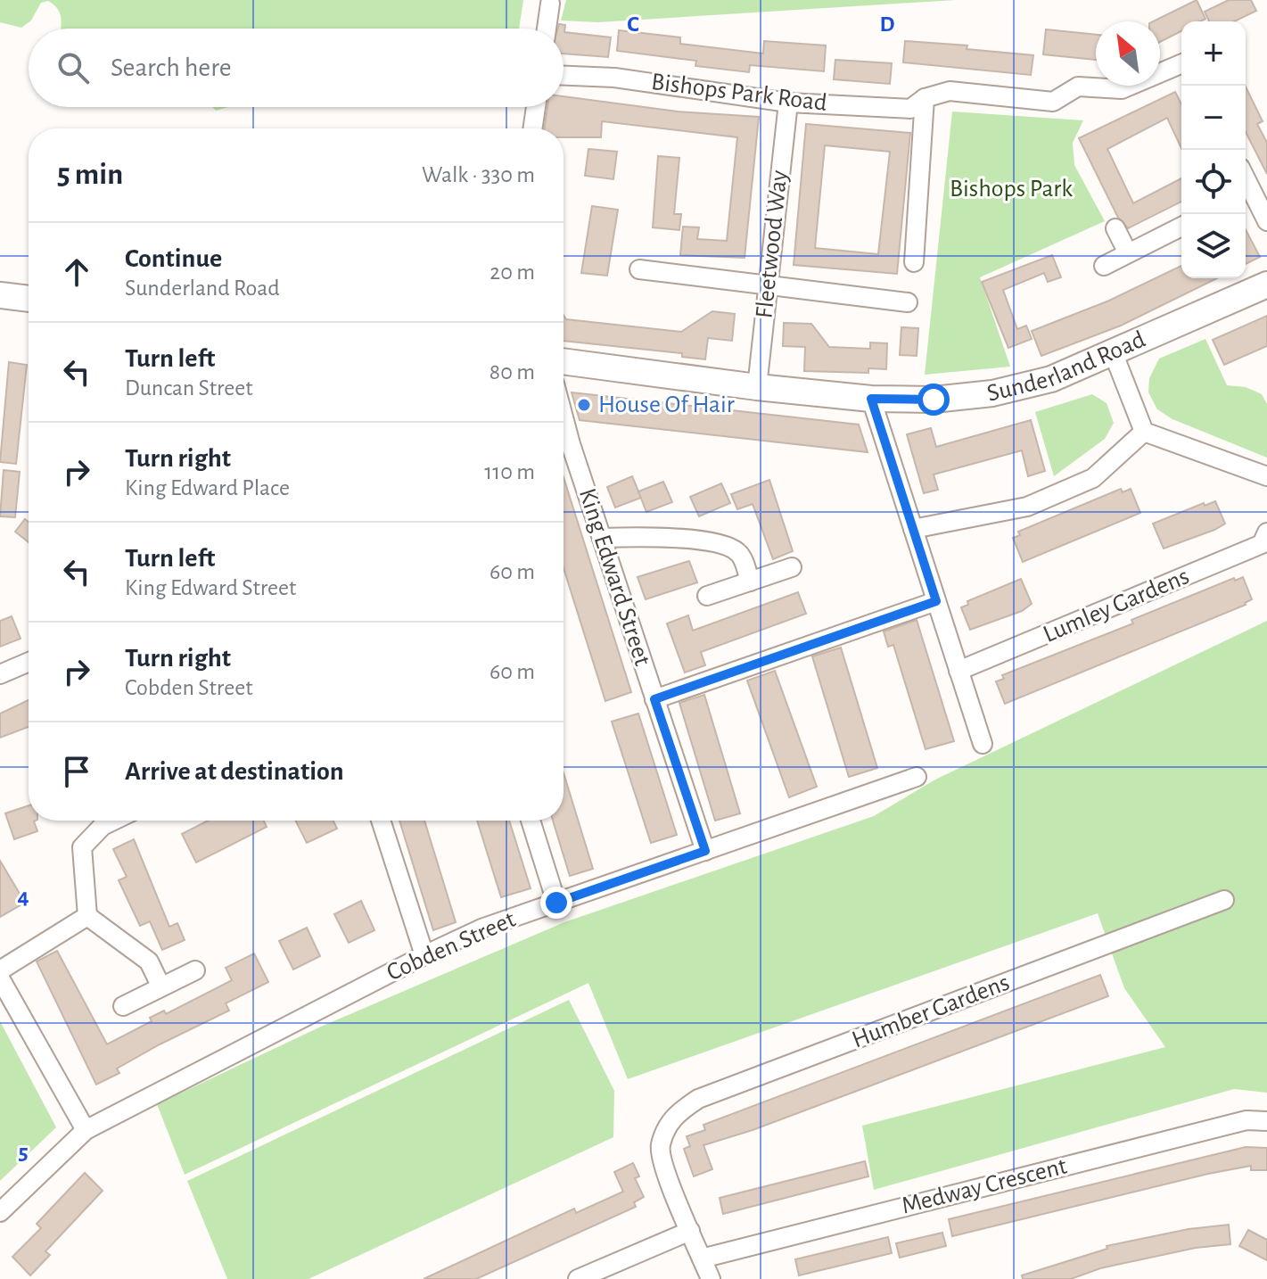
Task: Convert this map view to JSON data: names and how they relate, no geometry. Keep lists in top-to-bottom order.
{
  "streets": {
    "main road": ["Sunderland Road"],
    "street": [
      "Bishops Park Road",
      "Fleetwood Way",
      "King Edward Street",
      "Lumley Gardens",
      "Cobden Street",
      "Humber Gardens",
      "Medway Crescent"
    ]
  },
  "crossings": [
    ["Bishops Park Road", "Fleetwood Way"],
    ["Fleetwood Way", "Sunderland Road"],
    ["King Edward Street", "Cobden Street"]
  ],
  "parks": ["Bishops Park"],
  "places": ["House Of Hair"],
  "north": "top left",
  "page": {
    "map_buttons": ["+", "−"],
    "search": "Search here",
    "heading": ["5 min", "Walk · 330 m"],
    "list": [
      ["Continue", "Sunderland Road", "20 m"],
      ["Turn left", "Duncan Street", "80 m"],
      ["Turn right", "King Edward Place", "110 m"],
      ["Turn left", "King Edward Street", "60 m"],
      ["Turn right", "Cobden Street", "60 m"],
      "Arrive at destination"
    ]
  },
  "grid": {
    "columns": ["C", "D"],
    "rows": ["4", "5"]
  }
}
